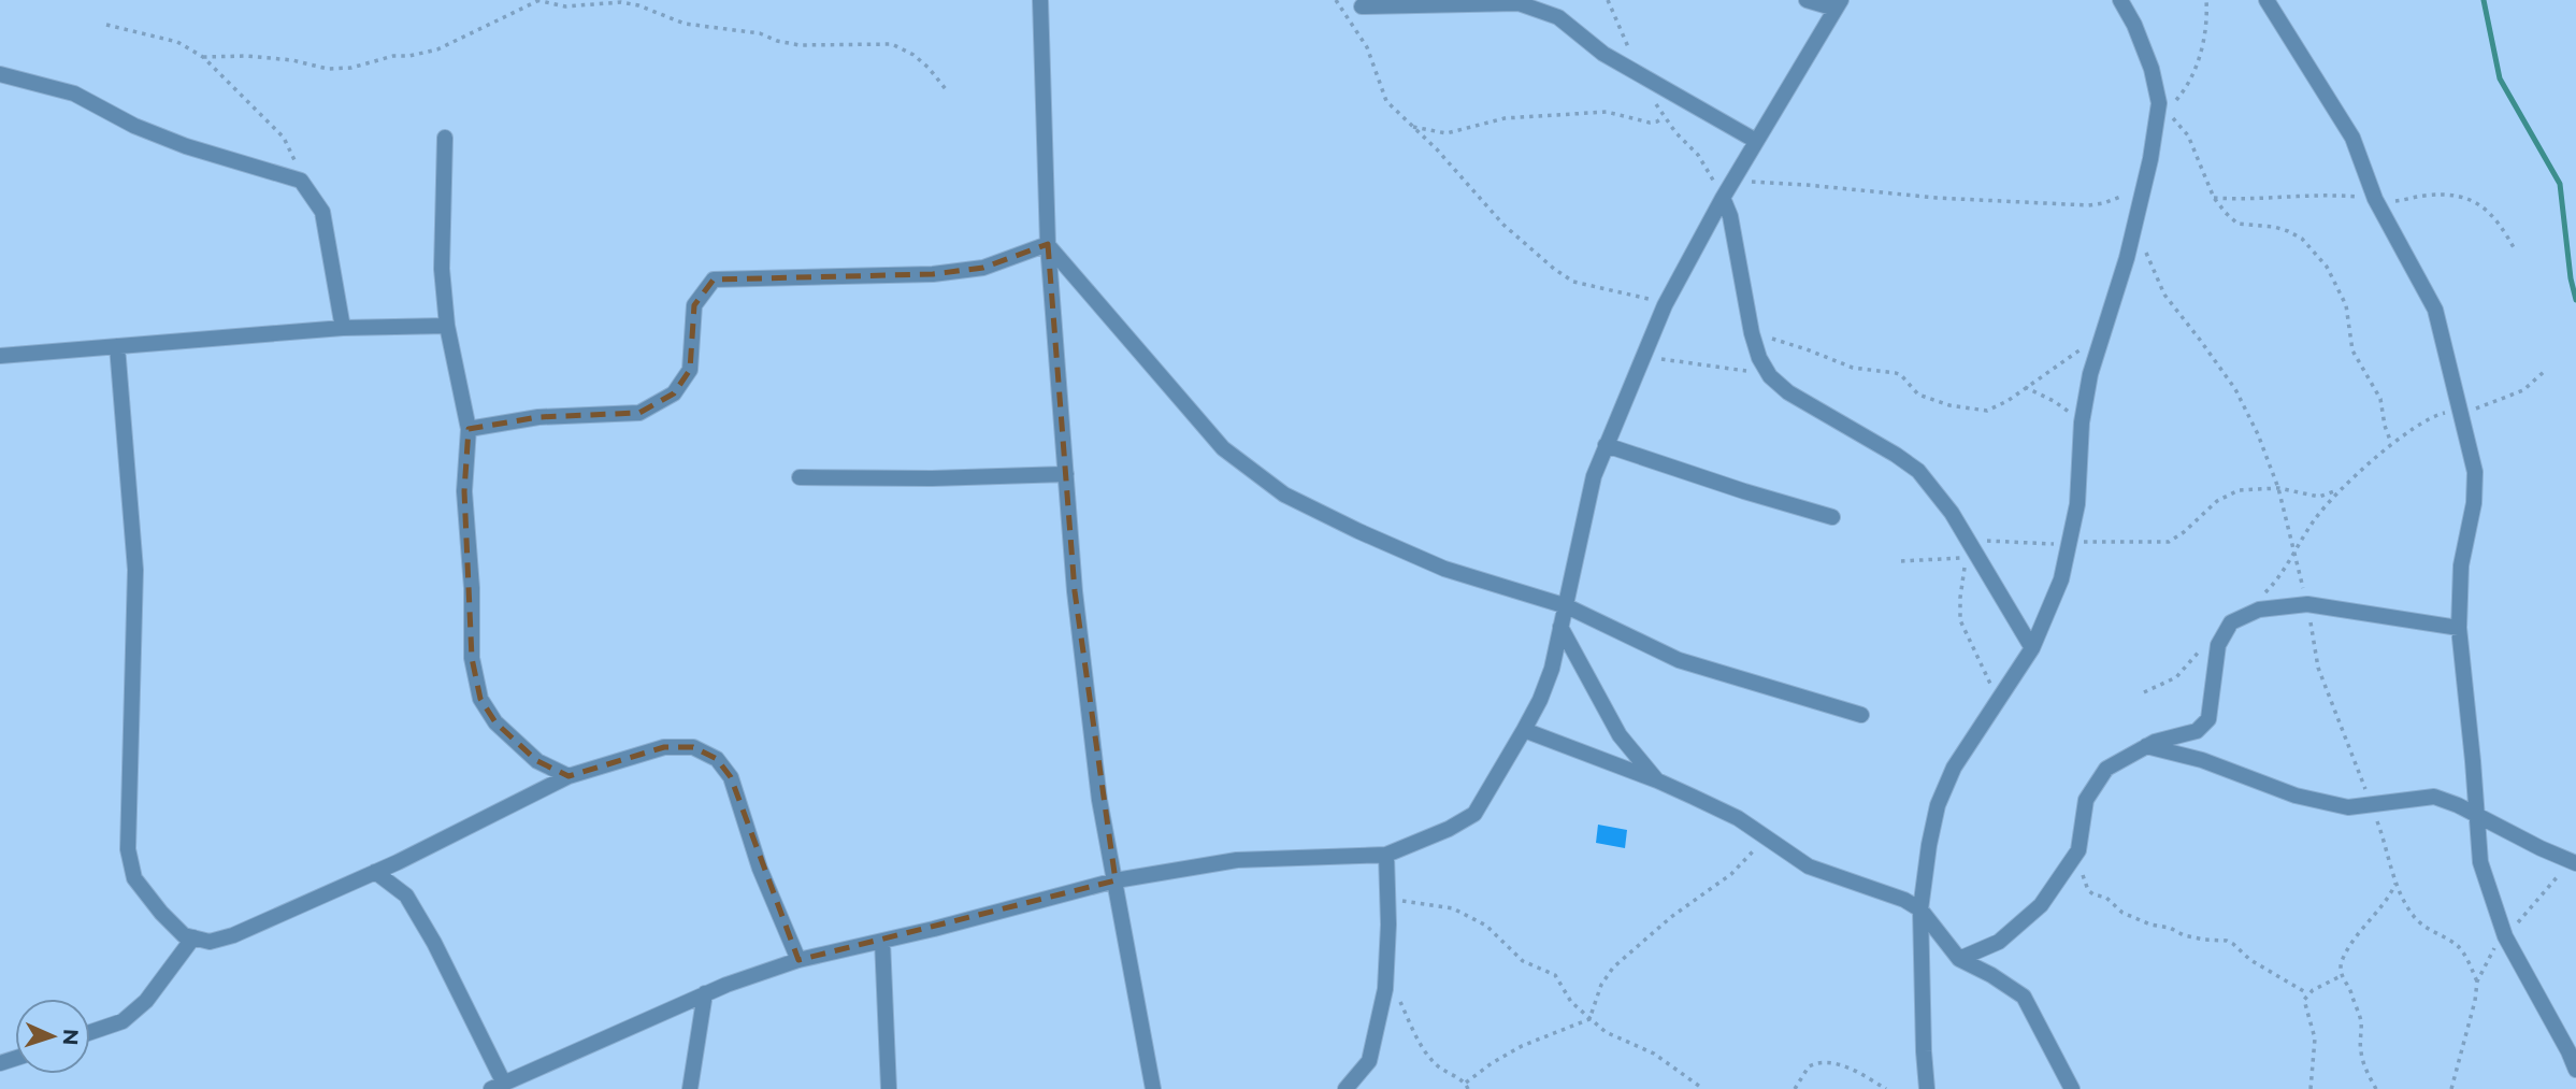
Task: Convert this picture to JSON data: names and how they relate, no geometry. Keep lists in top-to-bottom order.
{
  "north": "right"
}
